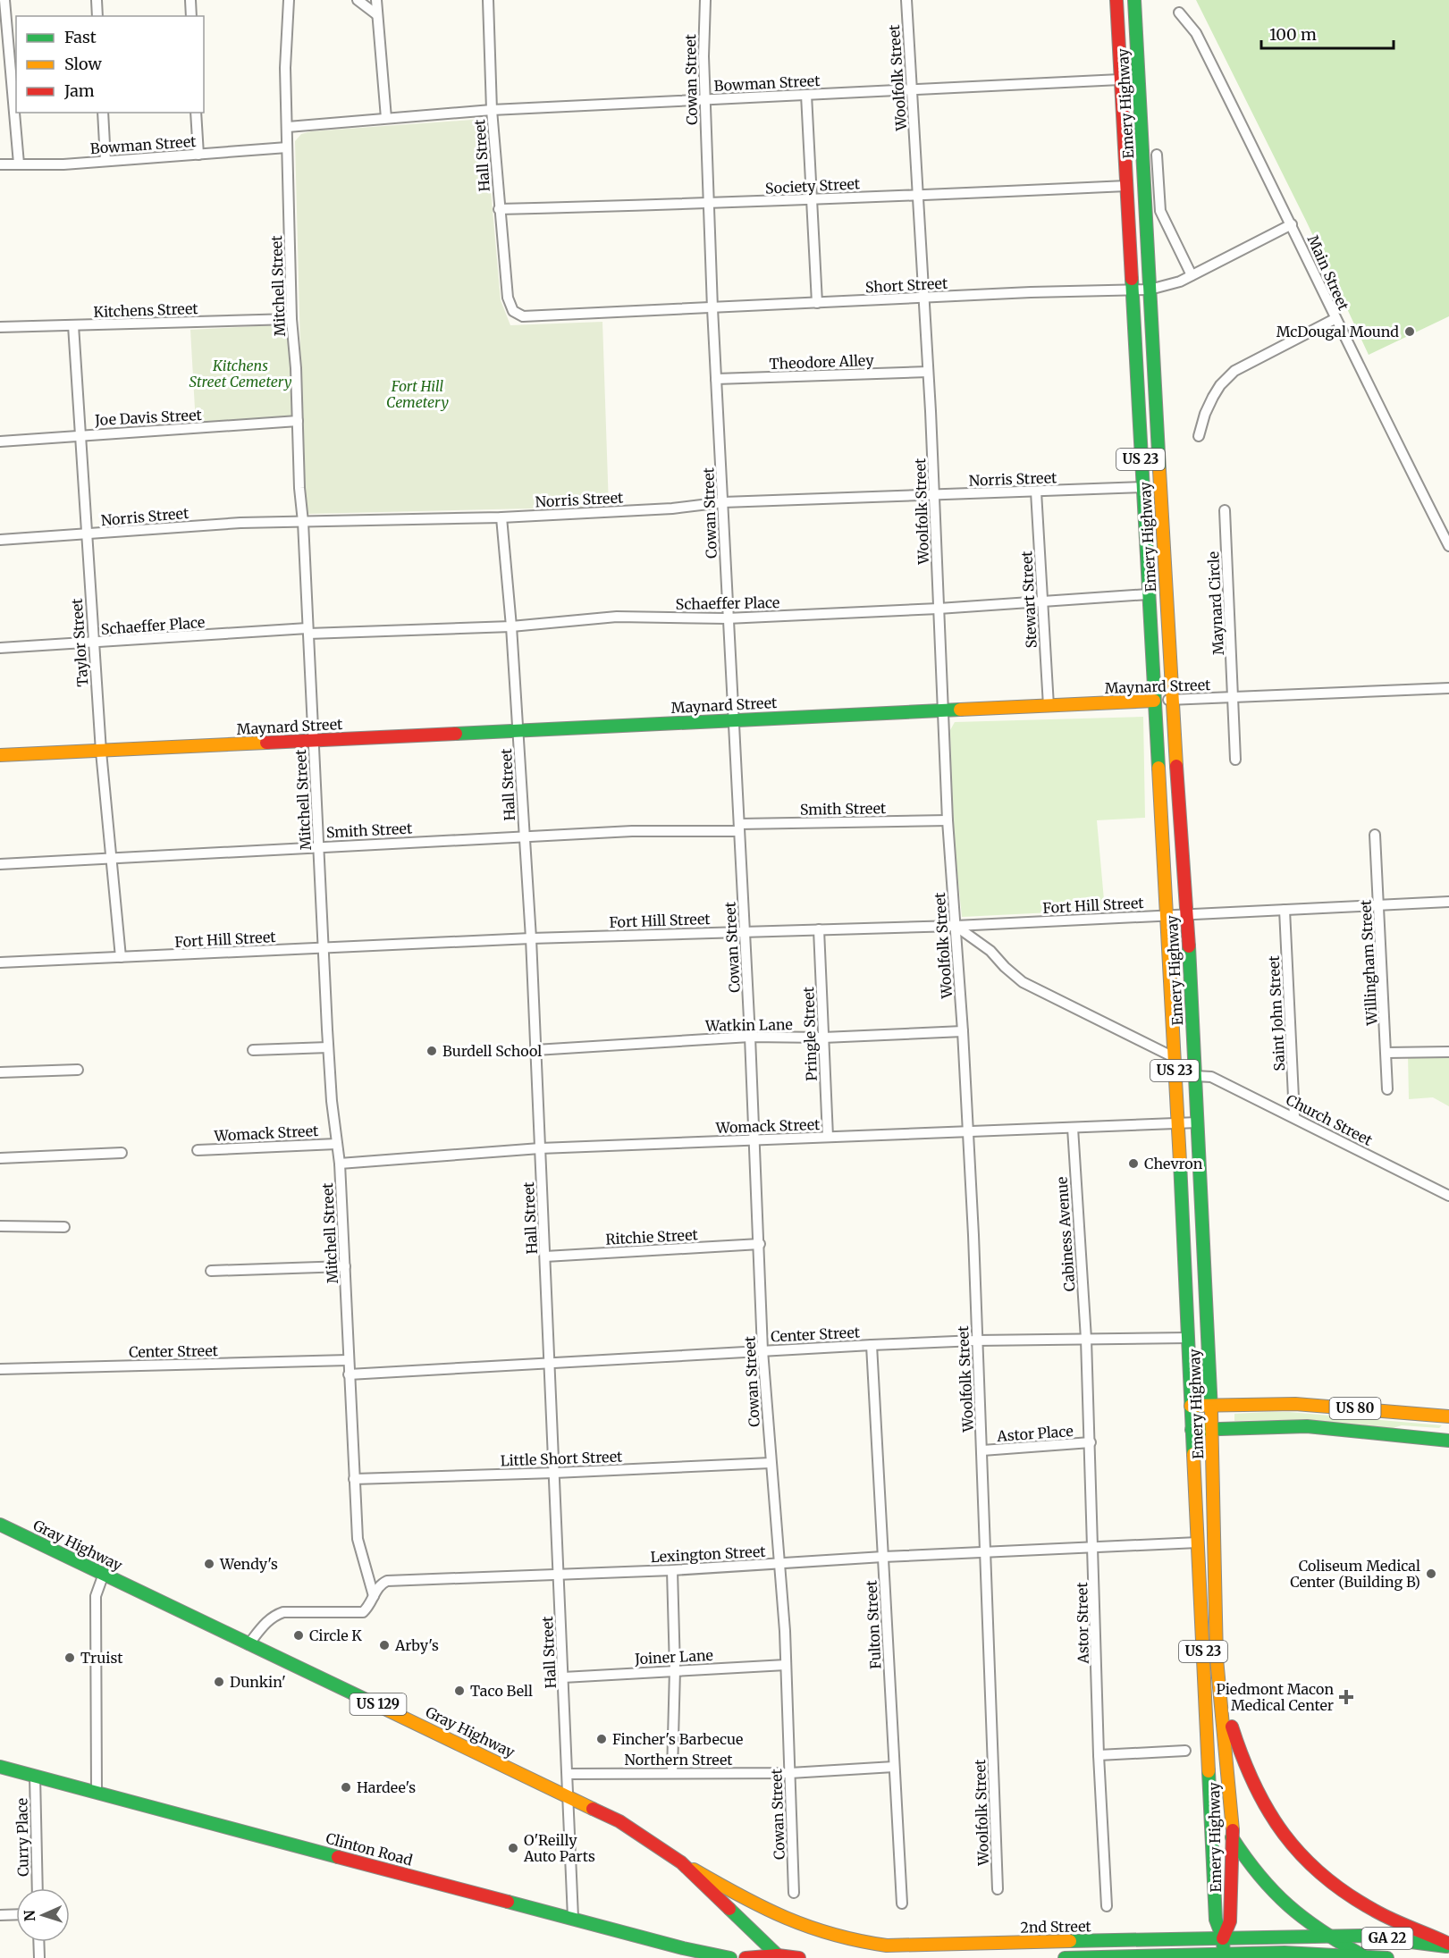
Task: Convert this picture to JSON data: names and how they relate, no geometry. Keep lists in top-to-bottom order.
{
  "streets": {
    "main road": [
      "Emery Highway",
      "US 23",
      "Maynard Street",
      "US 80",
      "Gray Highway",
      "US 129",
      "Clinton Road",
      "2nd Street",
      "GA 22"
    ],
    "street": [
      "Woolfolk Street",
      "Cowan Street",
      "Bowman Street",
      "Hall Street",
      "Society Street",
      "Main Street",
      "Short Street",
      "Mitchell Street",
      "Kitchens Street",
      "Theodore Alley",
      "Joe Davis Street",
      "Norris Street",
      "Stewart Street",
      "Schaeffer Place",
      "Maynard Circle",
      "Taylor Street",
      "Smith Street",
      "Fort Hill Street",
      "Willingham Street",
      "Saint John Street",
      "Watkin Lane",
      "Pringle Street",
      "Church Street",
      "Womack Street",
      "Cabiness Avenue",
      "Ritchie Street",
      "Center Street",
      "Astor Place",
      "Little Short Street",
      "Lexington Street",
      "Astor Street",
      "Fulton Street",
      "Joiner Lane",
      "Northern Street",
      "Curry Place"
    ]
  },
  "crossings": [
    ["Woolfolk Street", "Bowman Street"],
    ["Woolfolk Street", "Society Street"],
    ["Woolfolk Street", "Short Street"],
    ["Woolfolk Street", "Theodore Alley"],
    ["Woolfolk Street", "Norris Street"],
    ["Woolfolk Street", "Schaeffer Place"],
    ["Woolfolk Street", "Maynard Street"],
    ["Woolfolk Street", "Smith Street"],
    ["Woolfolk Street", "Fort Hill Street"],
    ["Woolfolk Street", "Watkin Lane"],
    ["Woolfolk Street", "Womack Street"],
    ["Woolfolk Street", "Center Street"],
    ["Woolfolk Street", "Astor Place"],
    ["Woolfolk Street", "Lexington Street"],
    ["Cowan Street", "Bowman Street"],
    ["Cowan Street", "Society Street"],
    ["Cowan Street", "Short Street"],
    ["Cowan Street", "Theodore Alley"],
    ["Cowan Street", "Norris Street"],
    ["Cowan Street", "Schaeffer Place"],
    ["Cowan Street", "Maynard Street"],
    ["Cowan Street", "Smith Street"],
    ["Cowan Street", "Fort Hill Street"],
    ["Cowan Street", "Watkin Lane"],
    ["Cowan Street", "Womack Street"],
    ["Cowan Street", "Ritchie Street"],
    ["Cowan Street", "Center Street"],
    ["Cowan Street", "Little Short Street"],
    ["Cowan Street", "Lexington Street"],
    ["Cowan Street", "Joiner Lane"],
    ["Cowan Street", "Northern Street"],
    ["Bowman Street", "Emery Highway"],
    ["Bowman Street", "Hall Street"],
    ["Bowman Street", "Mitchell Street"],
    ["Emery Highway", "Society Street"],
    ["Emery Highway", "Short Street"],
    ["Emery Highway", "Norris Street"],
    ["Emery Highway", "Schaeffer Place"],
    ["Emery Highway", "Maynard Street"],
    ["Emery Highway", "Fort Hill Street"],
    ["Emery Highway", "Church Street"],
    ["Emery Highway", "Womack Street"],
    ["Emery Highway", "Center Street"],
    ["Emery Highway", "US 80"],
    ["Emery Highway", "Lexington Street"],
    ["Emery Highway", "2nd Street"],
    ["Emery Highway", "GA 22"],
    ["Hall Street", "Society Street"],
    ["Hall Street", "Short Street"],
    ["Hall Street", "Norris Street"],
    ["Hall Street", "Schaeffer Place"],
    ["Hall Street", "Maynard Street"],
    ["Hall Street", "Smith Street"],
    ["Hall Street", "Fort Hill Street"],
    ["Hall Street", "Watkin Lane"],
    ["Hall Street", "Womack Street"],
    ["Hall Street", "Ritchie Street"],
    ["Hall Street", "Center Street"],
    ["Hall Street", "Little Short Street"],
    ["Hall Street", "Gray Highway"],
    ["Hall Street", "Lexington Street"],
    ["Hall Street", "Joiner Lane"],
    ["Hall Street", "Northern Street"],
    ["Hall Street", "Clinton Road"],
    ["Main Street", "Short Street"],
    ["Mitchell Street", "Kitchens Street"],
    ["Mitchell Street", "Joe Davis Street"],
    ["Mitchell Street", "Norris Street"],
    ["Mitchell Street", "Schaeffer Place"],
    ["Mitchell Street", "Maynard Street"],
    ["Mitchell Street", "Smith Street"],
    ["Mitchell Street", "Fort Hill Street"],
    ["Mitchell Street", "Womack Street"],
    ["Mitchell Street", "Center Street"],
    ["Mitchell Street", "Little Short Street"],
    ["Mitchell Street", "Lexington Street"],
    ["Kitchens Street", "Taylor Street"],
    ["Joe Davis Street", "Taylor Street"],
    ["Norris Street", "Stewart Street"],
    ["Norris Street", "Taylor Street"],
    ["Stewart Street", "Schaeffer Place"],
    ["Stewart Street", "Maynard Street"],
    ["Schaeffer Place", "Taylor Street"],
    ["Maynard Circle", "Maynard Street"],
    ["Taylor Street", "Maynard Street"],
    ["Taylor Street", "Smith Street"],
    ["Taylor Street", "Fort Hill Street"],
    ["Fort Hill Street", "Willingham Street"],
    ["Fort Hill Street", "Saint John Street"],
    ["Fort Hill Street", "Pringle Street"],
    ["Saint John Street", "Church Street"],
    ["Watkin Lane", "Pringle Street"],
    ["Pringle Street", "Womack Street"],
    ["Womack Street", "Cabiness Avenue"],
    ["Cabiness Avenue", "Center Street"],
    ["Cabiness Avenue", "Astor Street"],
    ["Center Street", "Astor Street"],
    ["Center Street", "Fulton Street"],
    ["Astor Place", "Astor Street"],
    ["Gray Highway", "Lexington Street"],
    ["Gray Highway", "2nd Street"],
    ["Lexington Street", "Astor Street"],
    ["Lexington Street", "Fulton Street"],
    ["Fulton Street", "Northern Street"],
    ["Curry Place", "Clinton Road"]
  ],
  "parks": ["Kitchens Street Cemetery", "Fort Hill Cemetery"],
  "places": {
    "other": [
      "McDougal Mound",
      "Burdell School",
      "Chevron",
      "Wendy's",
      "Coliseum Medical Center (Building B)",
      "Circle K",
      "Arby's",
      "Truist",
      "Dunkin'",
      "Taco Bell",
      "Fincher's Barbecue",
      "Hardee's",
      "O'Reilly Auto Parts"
    ],
    "health": ["Piedmont Macon Medical Center"]
  },
  "legend": ["Fast", "Slow", "Jam"],
  "scale_bar": "100 m",
  "north": "left"
}
